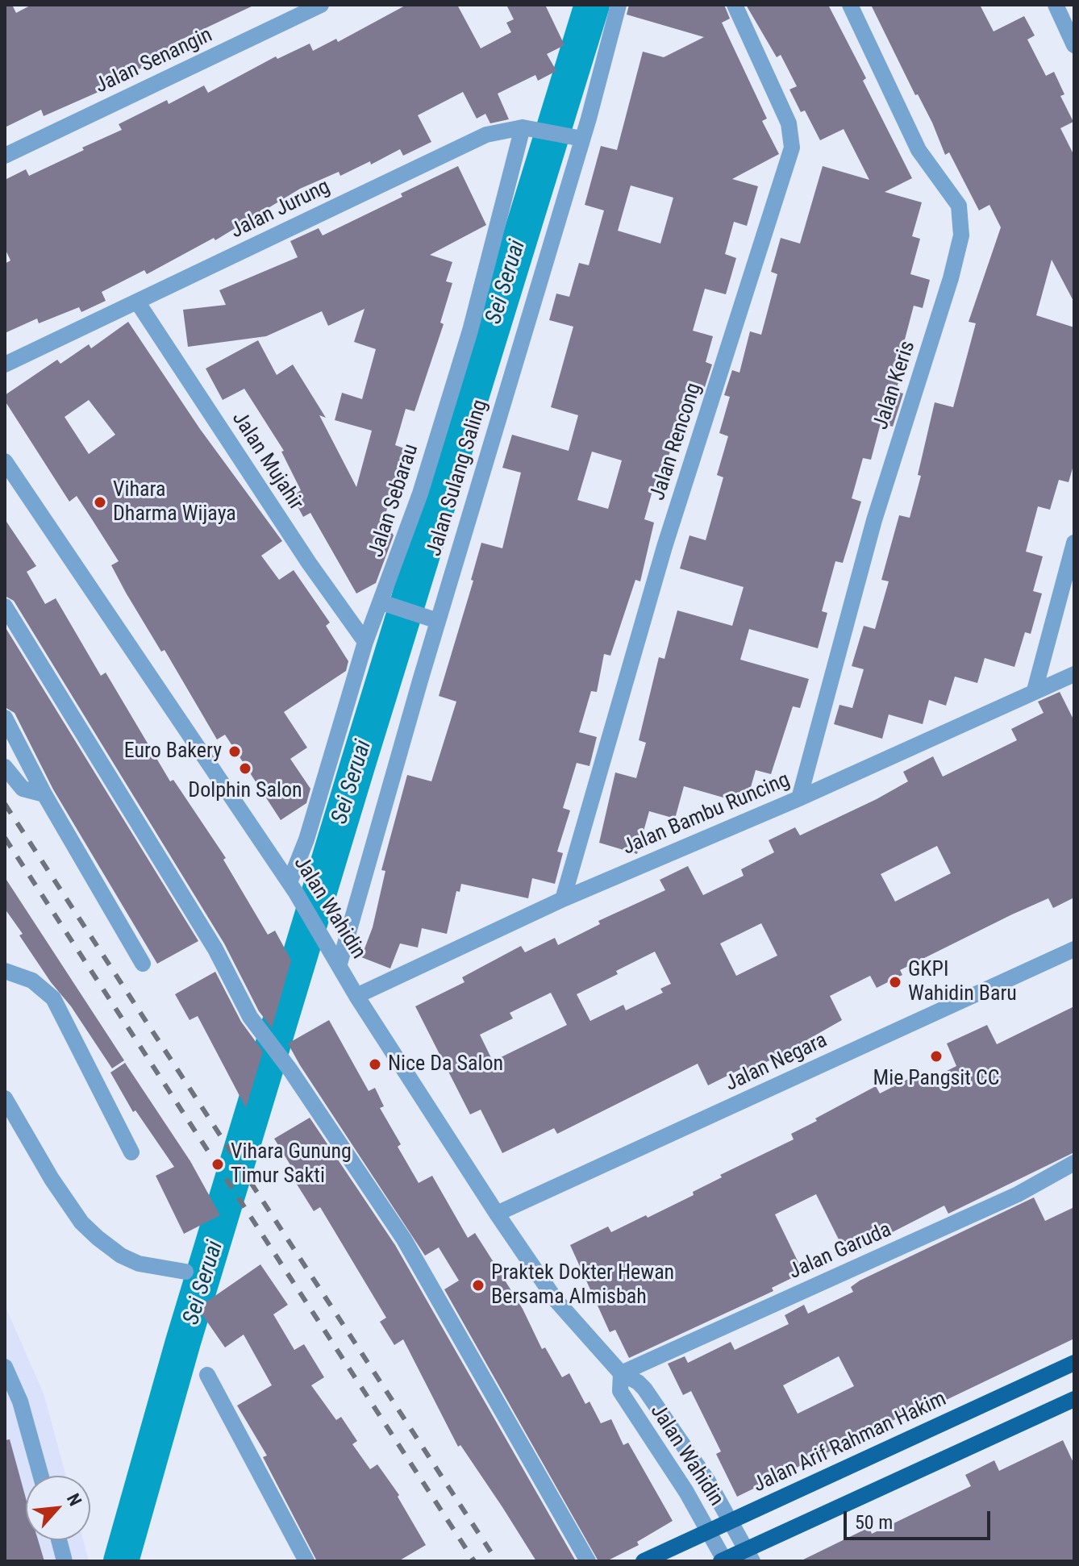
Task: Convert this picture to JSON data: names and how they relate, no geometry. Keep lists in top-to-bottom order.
{
  "streets": {
    "main road": ["Jalan Arif Rahman Hakim"],
    "street": [
      "Jalan Senangin",
      "Jalan Jurung",
      "Jalan Keris",
      "Jalan Rencong",
      "Jalan Mujahir",
      "Jalan Sulang Saling",
      "Jalan Sebarau",
      "Jalan Bambu Runcing",
      "Jalan Wahidin",
      "Jalan Negara",
      "Jalan Garuda"
    ]
  },
  "crossings": [
    ["Jalan Jurung", "Jalan Mujahir"],
    ["Jalan Jurung", "Jalan Sulang Saling"],
    ["Jalan Jurung", "Jalan Sebarau"],
    ["Jalan Keris", "Jalan Bambu Runcing"],
    ["Jalan Rencong", "Jalan Bambu Runcing"],
    ["Jalan Mujahir", "Jalan Sebarau"],
    ["Jalan Sulang Saling", "Jalan Wahidin"],
    ["Jalan Sebarau", "Jalan Wahidin"],
    ["Jalan Bambu Runcing", "Jalan Wahidin"],
    ["Jalan Wahidin", "Jalan Negara"],
    ["Jalan Wahidin", "Jalan Garuda"],
    ["Jalan Wahidin", "Jalan Arif Rahman Hakim"]
  ],
  "water": ["Sei Seruai"],
  "places": [
    "Vihara Dharma Wijaya",
    "Euro Bakery",
    "Dolphin Salon",
    "GKPI Wahidin Baru",
    "Mie Pangsit CC",
    "Nice Da Salon",
    "Vihara Gunung Timur Sakti",
    "Praktek Dokter Hewan Bersama Almisbah"
  ],
  "scale_bar": "50 m",
  "north": "top right"
}
